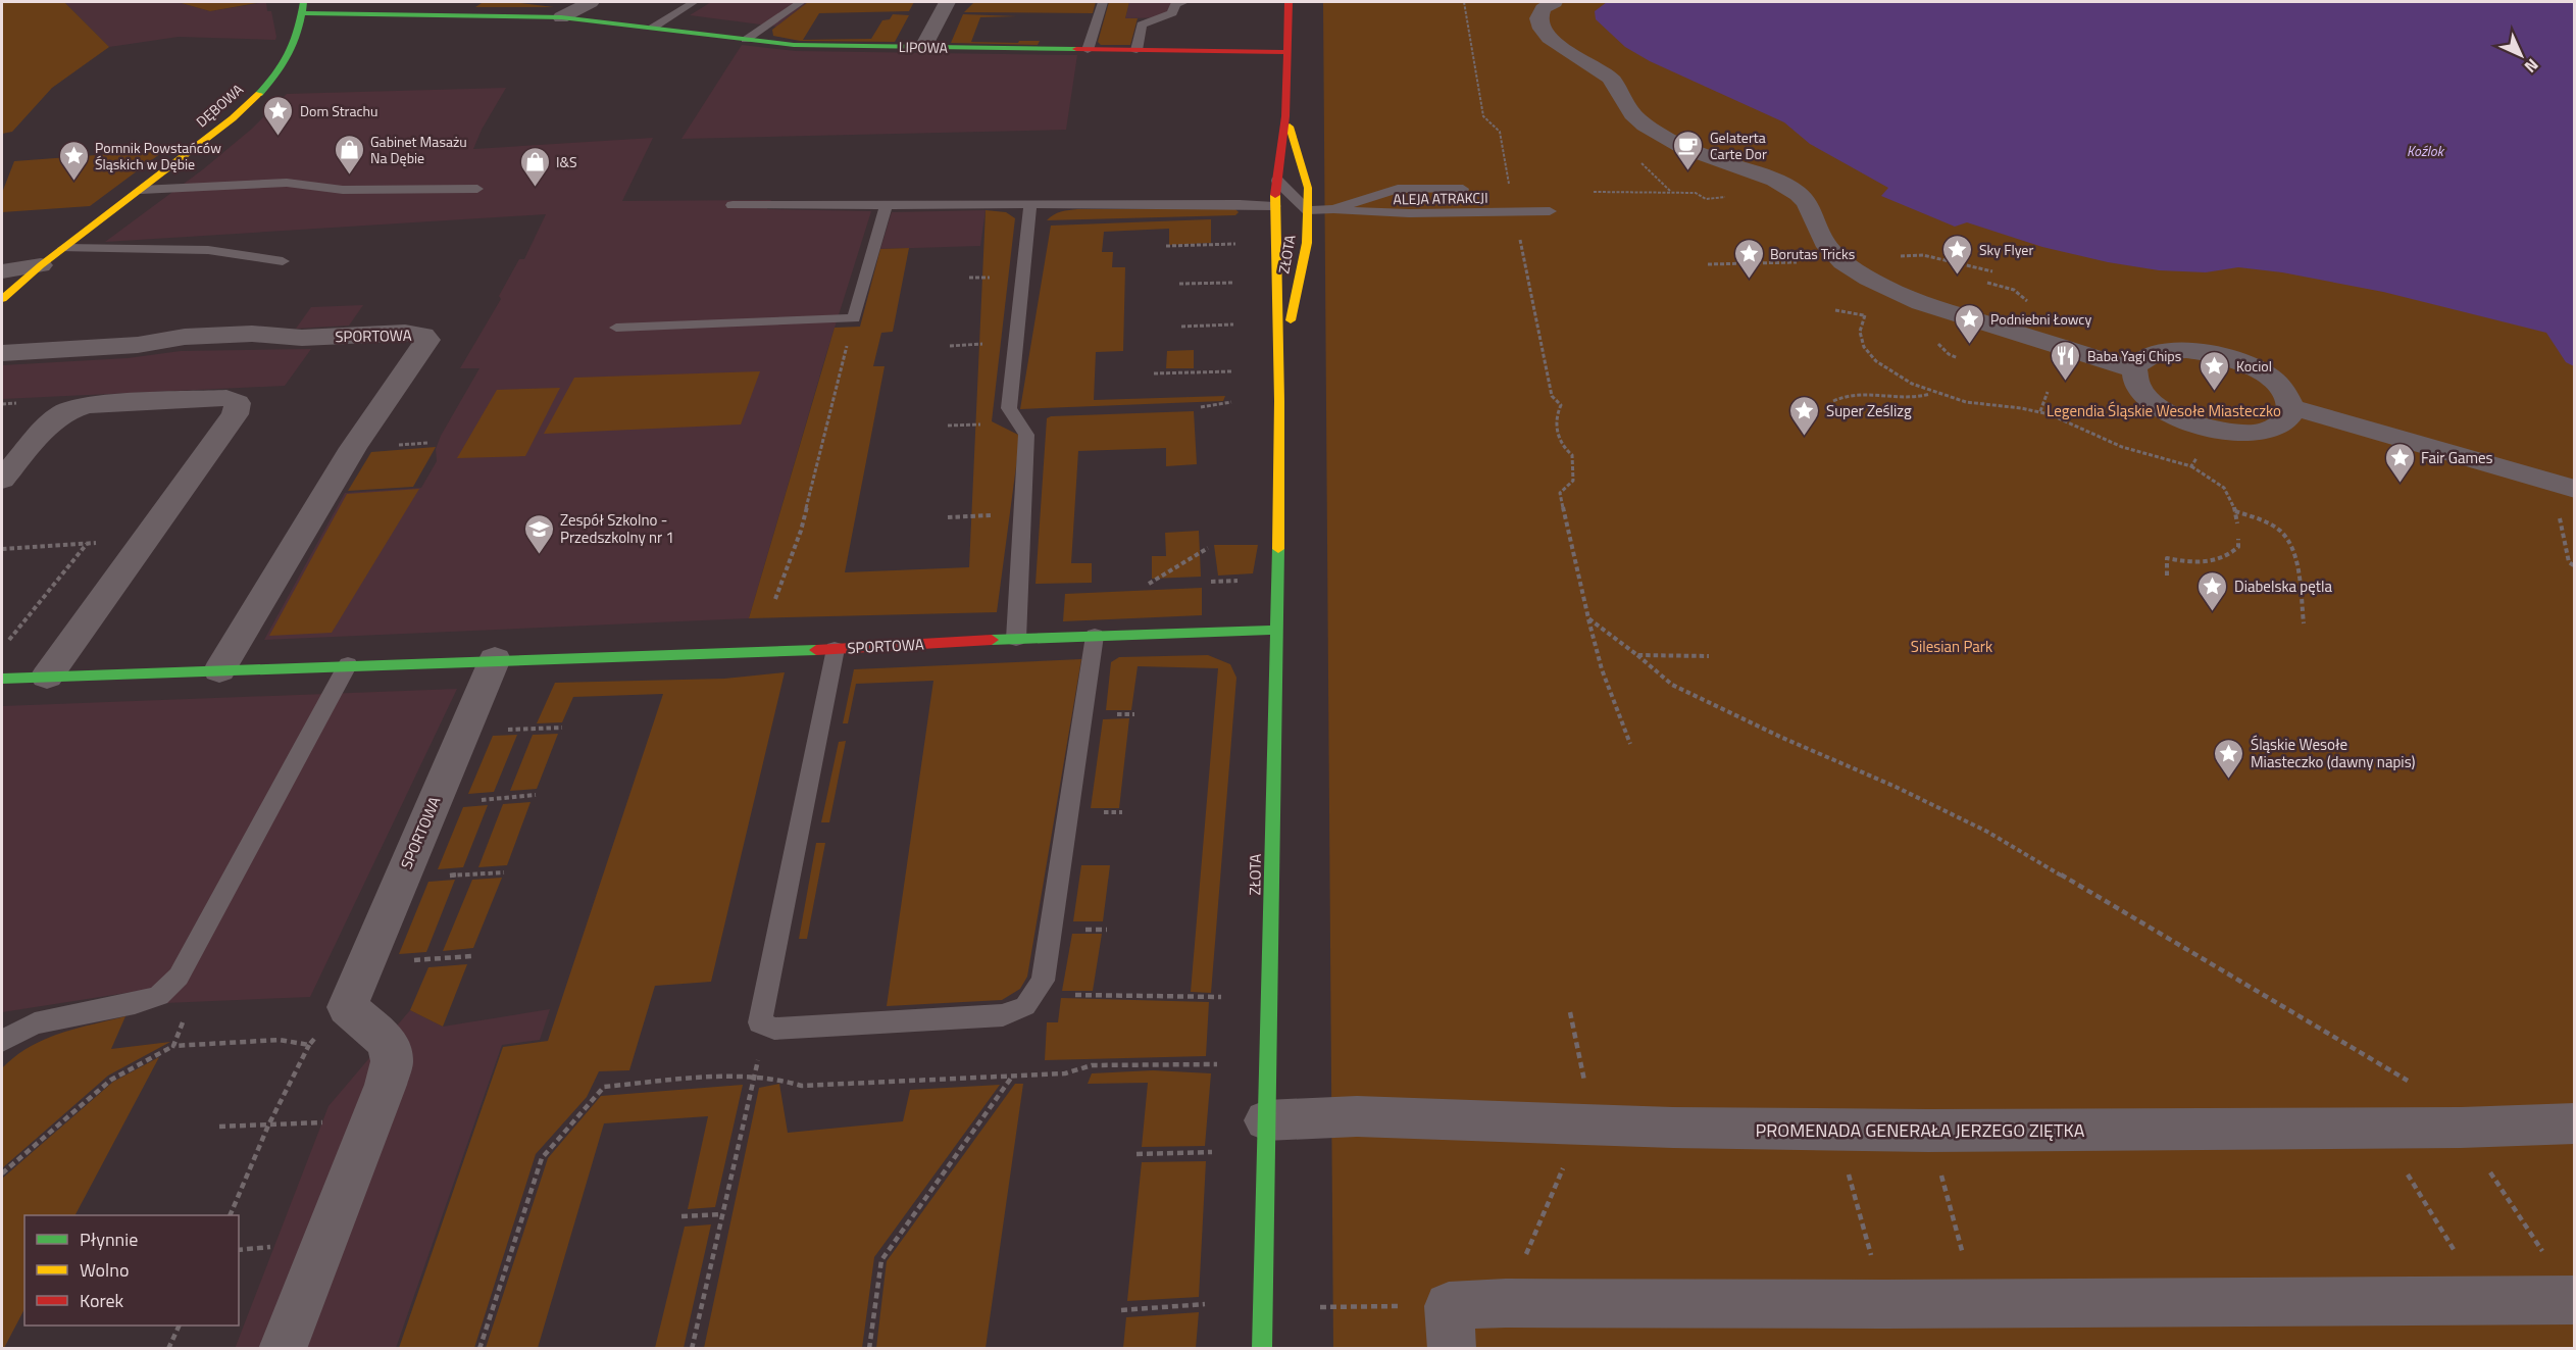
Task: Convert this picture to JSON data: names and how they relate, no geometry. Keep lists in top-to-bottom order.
{
  "streets": {
    "street": [
      "LIPOWA",
      "DĘBOWA",
      "ZŁOTA",
      "SPORTOWA",
      "PROMENADA GENERAŁA JERZEGO ZIĘTKA"
    ],
    "lane": ["ALEJA ATRAKCJI"]
  },
  "crossings": [
    ["LIPOWA", "DĘBOWA"],
    ["LIPOWA", "ZŁOTA"],
    ["ZŁOTA", "SPORTOWA"],
    ["ZŁOTA", "PROMENADA GENERAŁA JERZEGO ZIĘTKA"]
  ],
  "water": ["Koźlok"],
  "parks": ["Legendia Śląskie Wesołe Miasteczko", "Silesian Park"],
  "places": {
    "place": [
      "Dom Strachu",
      "Pomnik Powstańców Śląskich w Dębie",
      "Sky Flyer",
      "Borutas Tricks",
      "Podniebni Łowcy",
      "Kociol",
      "Super Ześlizg",
      "Fair Games",
      "Diabelska pętla",
      "Śląskie Wesołe Miasteczko (dawny napis)"
    ],
    "cafe": ["Gelaterta Carte Dor"],
    "shop": ["Gabinet Masażu Na Dębie", "I&S"],
    "restaurant": ["Baba Yagi Chips"],
    "school or university": ["Zespół Szkolno - Przedszkolny nr 1"]
  },
  "legend": ["Płynnie", "Wolno", "Korek"],
  "north": "bottom right"
}
